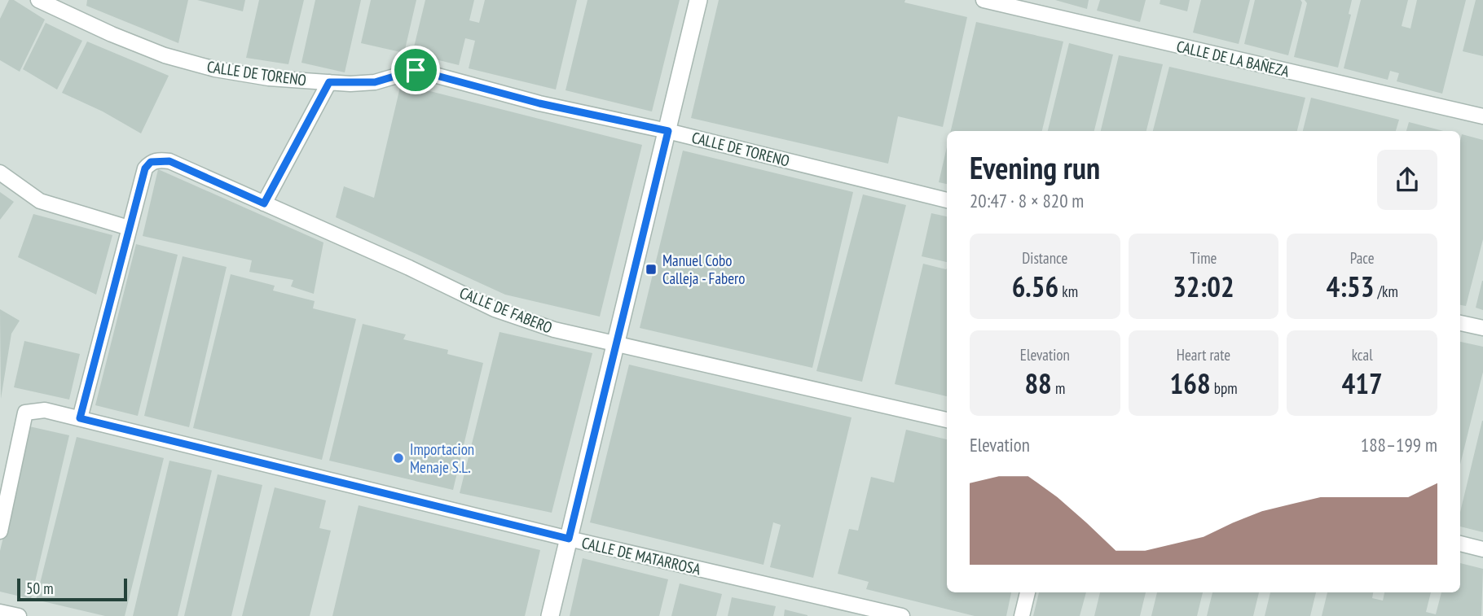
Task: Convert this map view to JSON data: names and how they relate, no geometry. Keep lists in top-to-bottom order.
{
  "streets": {
    "street": [
      "CALLE DE LA BAÑEZA",
      "CALLE DE TORENO",
      "CALLE DE FABERO",
      "CALLE DE MATARROSA"
    ]
  },
  "places": {
    "transit": ["Manuel Cobo Calleja - Fabero"],
    "other": ["Importacion Menaje S.L."]
  },
  "scale_bar": "50 m",
  "page": {
    "heading": ["Evening run", "20:47 · 8 × 820 m"],
    "stats": [
      ["Distance", "6.56 km"],
      ["Time", "32:02"],
      ["Pace", "4:53 /km"],
      ["Elevation", "88 m"],
      ["Heart rate", "168 bpm"],
      ["kcal", "417"]
    ],
    "chart": ["Elevation", "188–199 m"],
    "scale": "50 m"
  }
}
